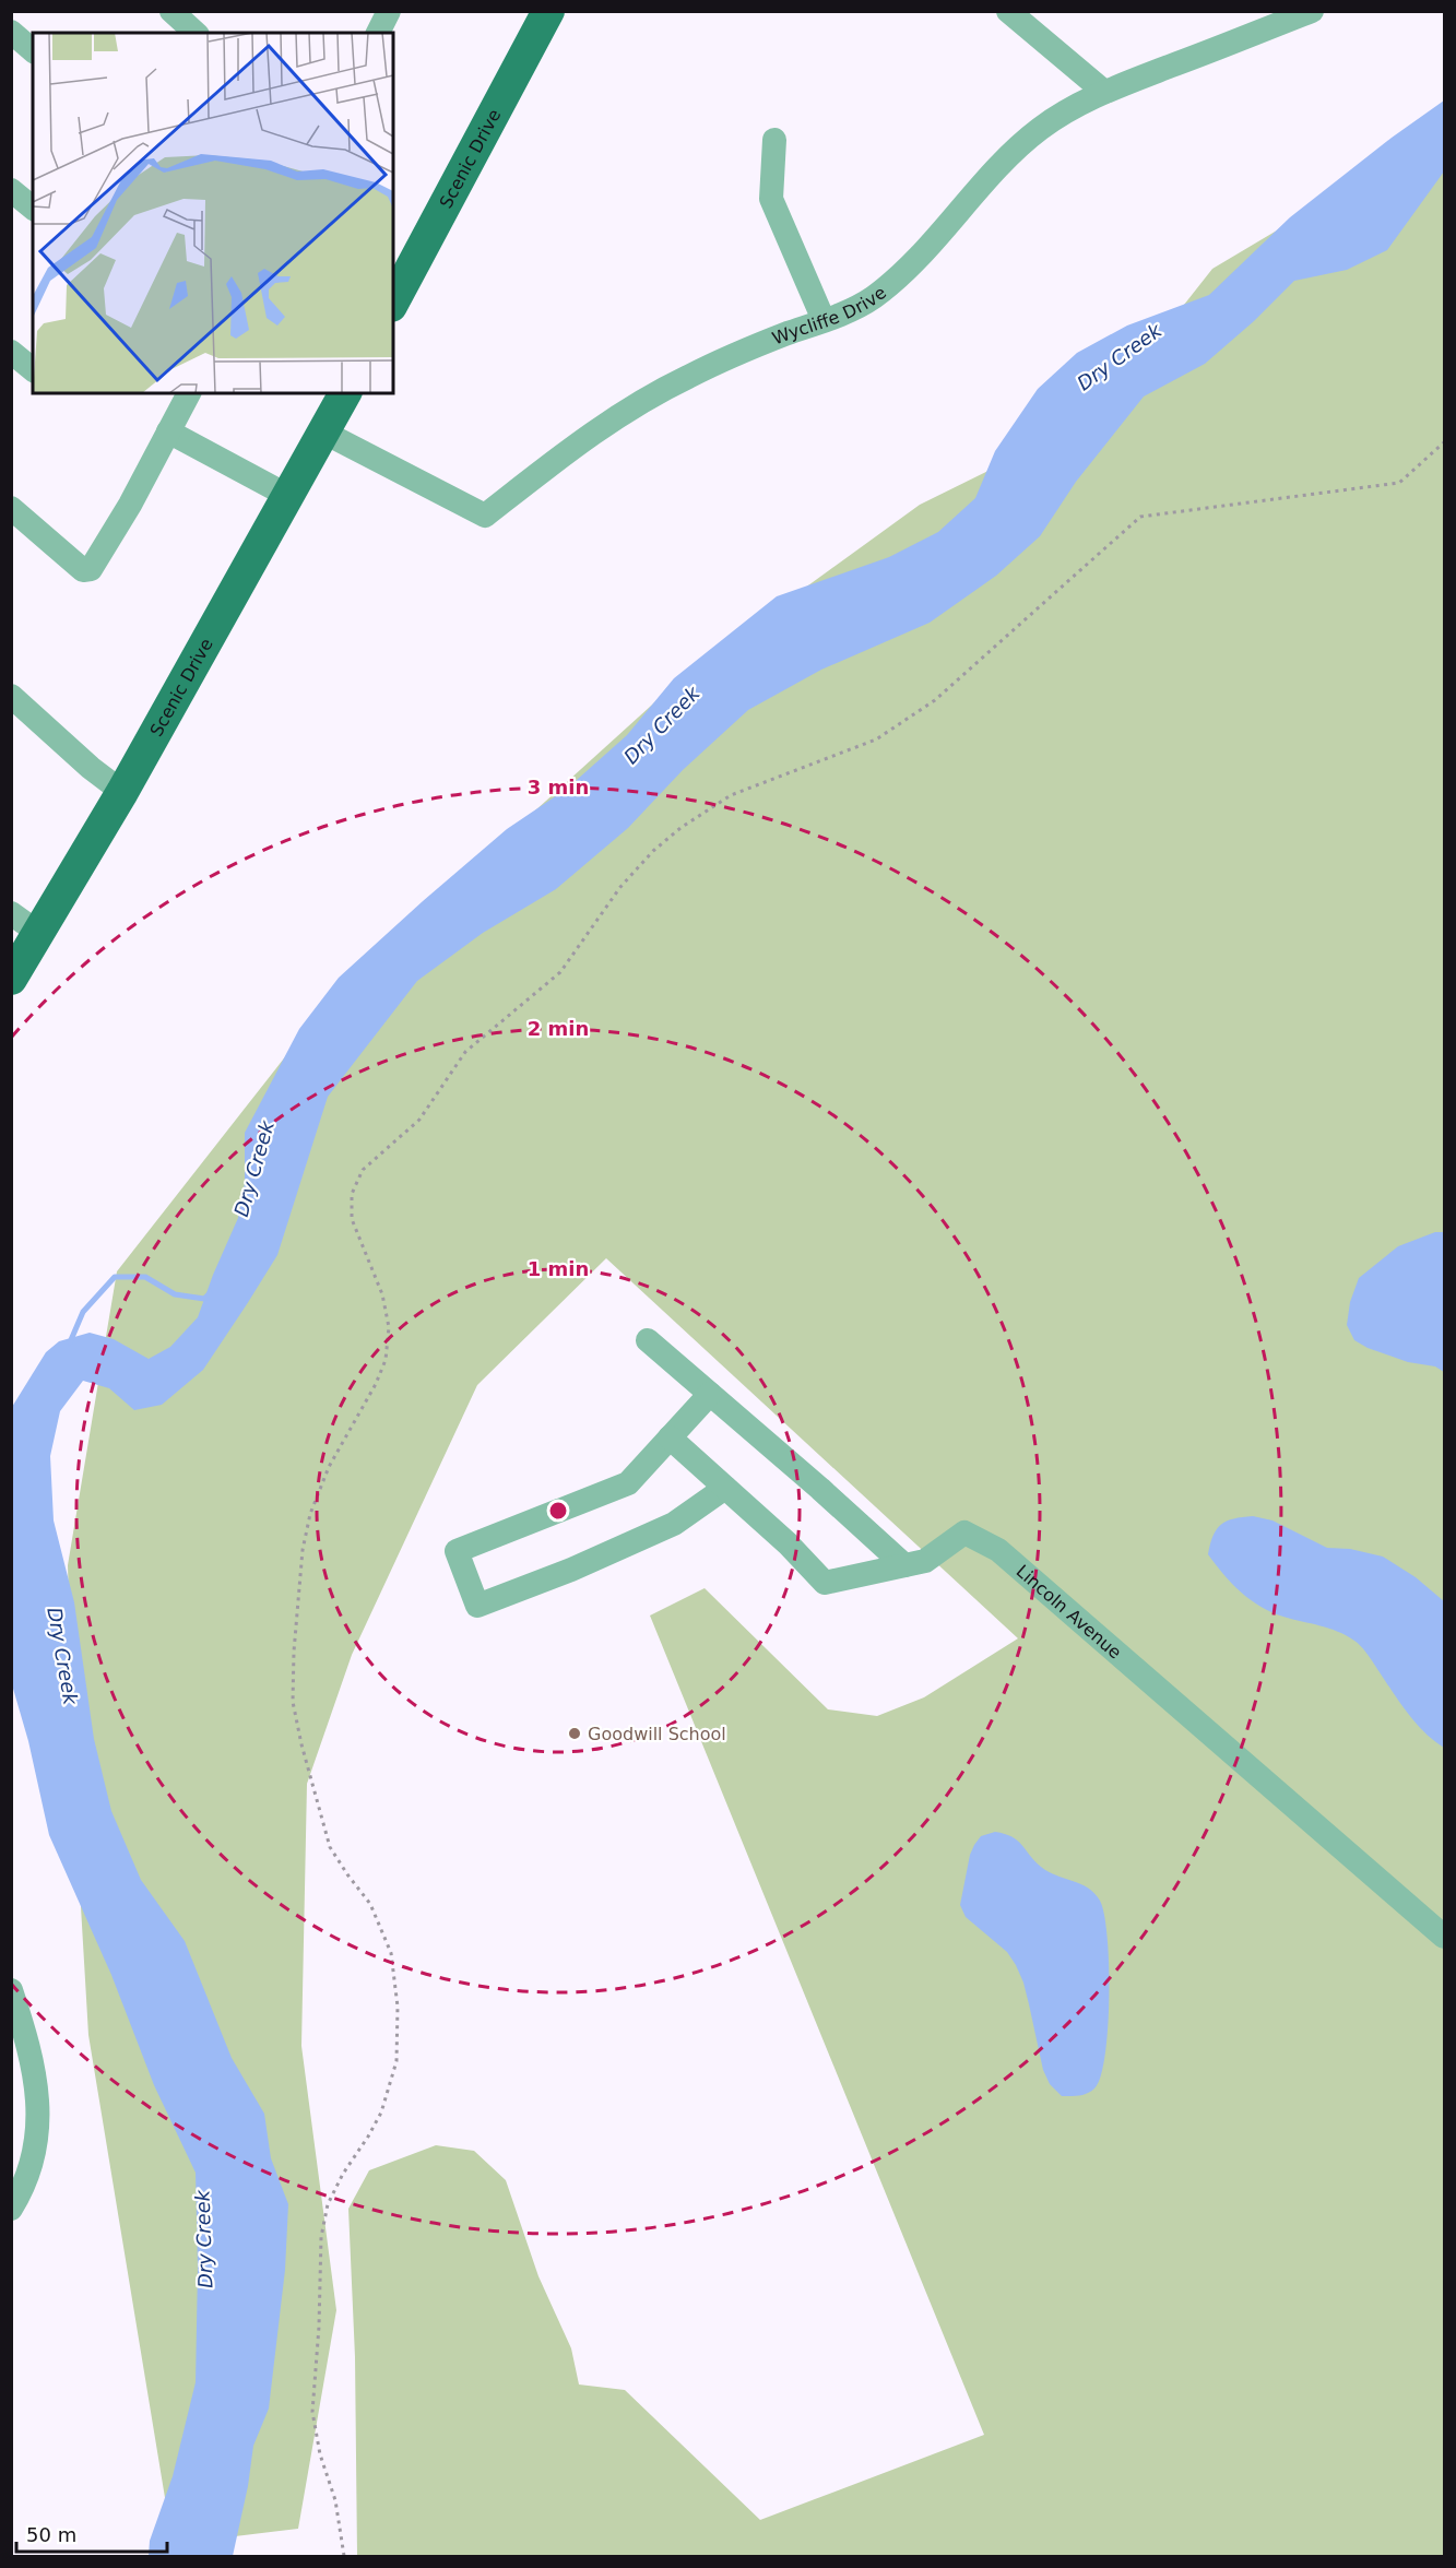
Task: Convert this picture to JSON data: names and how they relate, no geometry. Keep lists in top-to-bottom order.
{
  "streets": {
    "main road": ["Scenic Drive"],
    "street": ["Wycliffe Drive", "Lincoln Avenue"]
  },
  "crossings": [
    ["Scenic Drive", "Wycliffe Drive"]
  ],
  "water": ["Dry Creek"],
  "places": ["Goodwill School"],
  "scale_bar": "50 m",
  "rings": ["3 min", "2 min", "1 min"]
}
